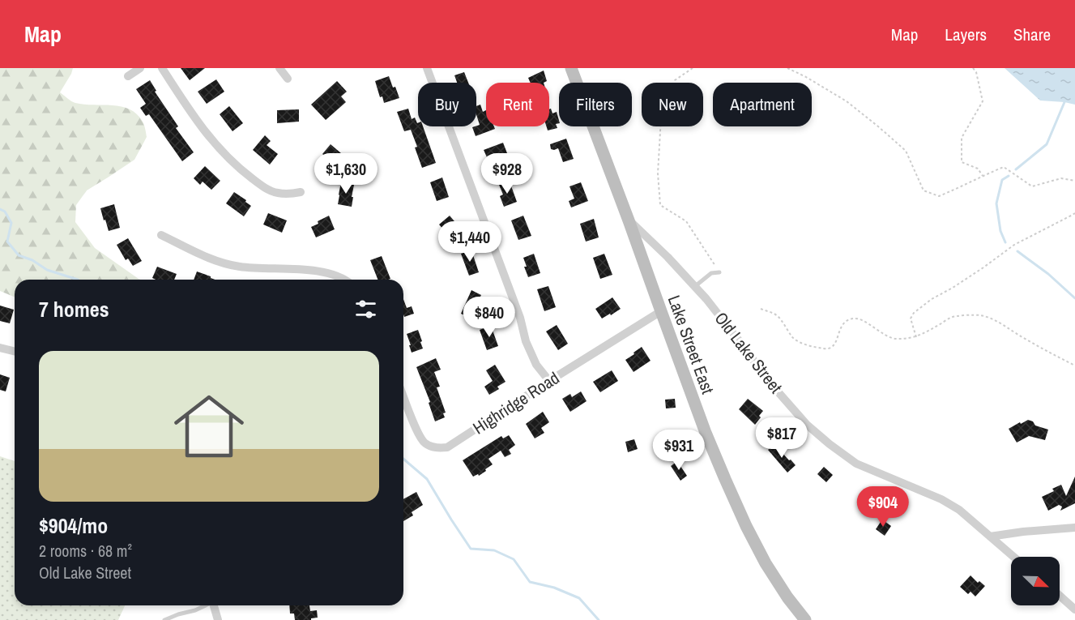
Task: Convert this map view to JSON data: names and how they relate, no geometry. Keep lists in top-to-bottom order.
{
  "streets": {
    "main road": ["Lake Street East"],
    "street": ["Old Lake Street", "Highridge Road"]
  },
  "crossings": [
    ["Lake Street East", "Old Lake Street"],
    ["Lake Street East", "Highridge Road"]
  ],
  "north": "bottom right",
  "page": {
    "header": "Map",
    "nav": ["Map", "Layers", "Share"],
    "chip": [
      "Buy",
      "Rent",
      "Filters",
      "New",
      "Apartment"
    ],
    "price": [
      "$1,630",
      "$928",
      "$1,440",
      "$840",
      "$817",
      "$931",
      "$904"
    ],
    "heading": "7 homes",
    "list": [
      {
        "name": "$904/mo",
        "note": "2 rooms · 68 m² · Old Lake Street"
      }
    ]
  }
}
